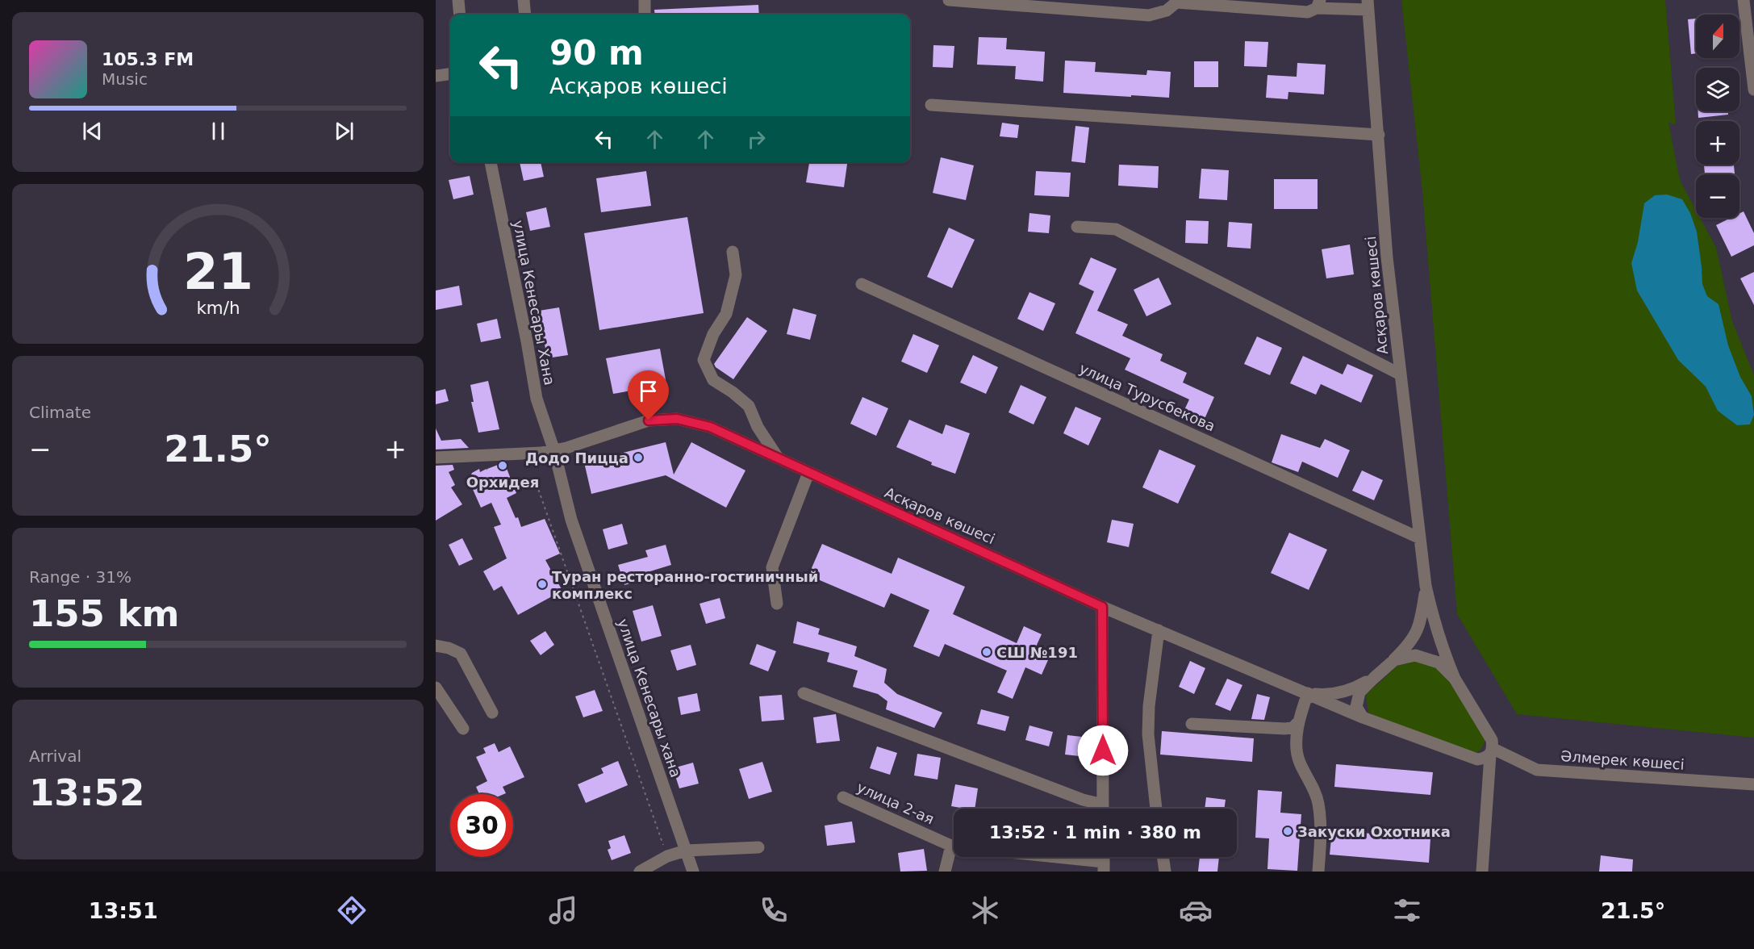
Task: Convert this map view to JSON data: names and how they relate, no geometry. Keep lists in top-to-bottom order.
{
  "streets": {
    "street": [
      "Асқаров көшесі",
      "улица Кенесары Хана",
      "улица Турусбекова",
      "улица Кенесары хана",
      "Әлмерек көшесі",
      "улица 2-ая"
    ]
  },
  "crossings": [
    ["Асқаров көшесі", "улица Кенесары Хана"],
    ["Асқаров көшесі", "улица Турусбекова"],
    ["Асқаров көшесі", "улица Кенесары хана"],
    ["Асқаров көшесі", "Әлмерек көшесі"],
    ["улица Кенесары Хана", "улица Кенесары хана"]
  ],
  "places": [
    "Додо Пицца",
    "Орхидея",
    "Туран ресторанно-гостиничный комплекс",
    "СШ №191",
    "Закуски Охотника"
  ],
  "north": "top",
  "page": {
    "map_buttons": ["+", "−"],
    "turn": ["90 m", "Асқаров көшесі"],
    "song": ["105.3 FM", "Music"],
    "tile": [
      "Climate",
      ["Range · 31%", "155 km"],
      ["Arrival", "13:52"]
    ],
    "heat": ["−", "21.5°", "+"],
    "limit": "30",
    "trip": "13:52 · 1 min · 380 m",
    "tabs": ["13:51", "21.5°"],
    "gauge": ["21", "km/h"]
  }
}
